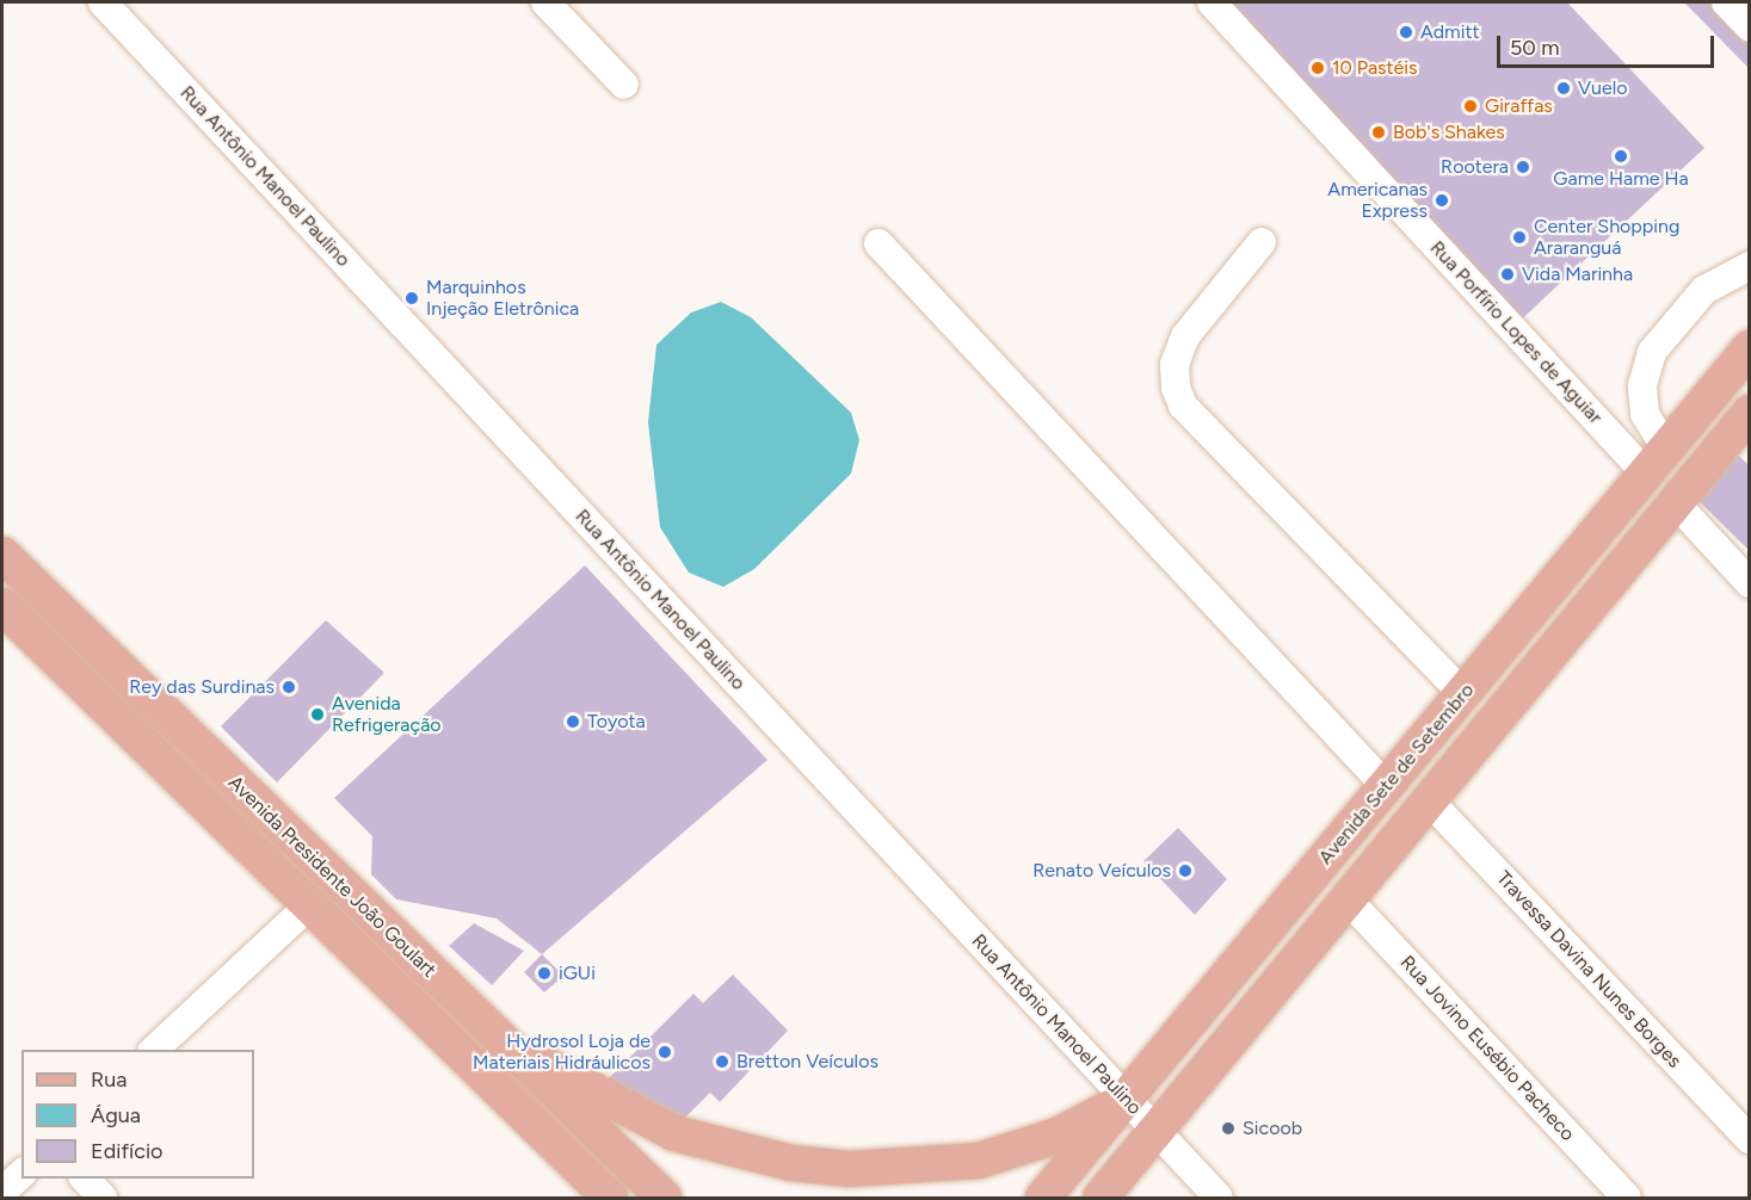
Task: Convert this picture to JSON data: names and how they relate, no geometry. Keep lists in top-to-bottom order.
{
  "streets": {
    "main road": ["Avenida Sete de Setembro", "Avenida Presidente João Goulart"],
    "street": [
      "Rua Antônio Manoel Paulino",
      "Rua Porfírio Lopes de Aguiar",
      "Travessa Davina Nunes Borges",
      "Rua Jovino Eusébio Pacheco"
    ]
  },
  "crossings": [
    ["Rua Antônio Manoel Paulino", "Avenida Sete de Setembro"],
    ["Rua Porfírio Lopes de Aguiar", "Avenida Sete de Setembro"],
    ["Avenida Sete de Setembro", "Travessa Davina Nunes Borges"],
    ["Avenida Sete de Setembro", "Rua Jovino Eusébio Pacheco"]
  ],
  "places": [
    "Admitt",
    "10 Pastéis",
    "Vuelo",
    "Giraffas",
    "Bob's Shakes",
    "Game Hame Ha",
    "Rootera",
    "Americanas Express",
    "Center Shopping Araranguá",
    "Vida Marinha",
    "Marquinhos Injeção Eletrônica",
    "Rey das Surdinas",
    "Avenida Refrigeração",
    "Toyota",
    "Renato Veículos",
    "iGUi",
    "Hydrosol Loja de Materiais Hidráulicos",
    "Bretton Veículos",
    "Sicoob"
  ],
  "legend": ["Rua", "Água", "Edifício"],
  "scale_bar": "50 m"
}
